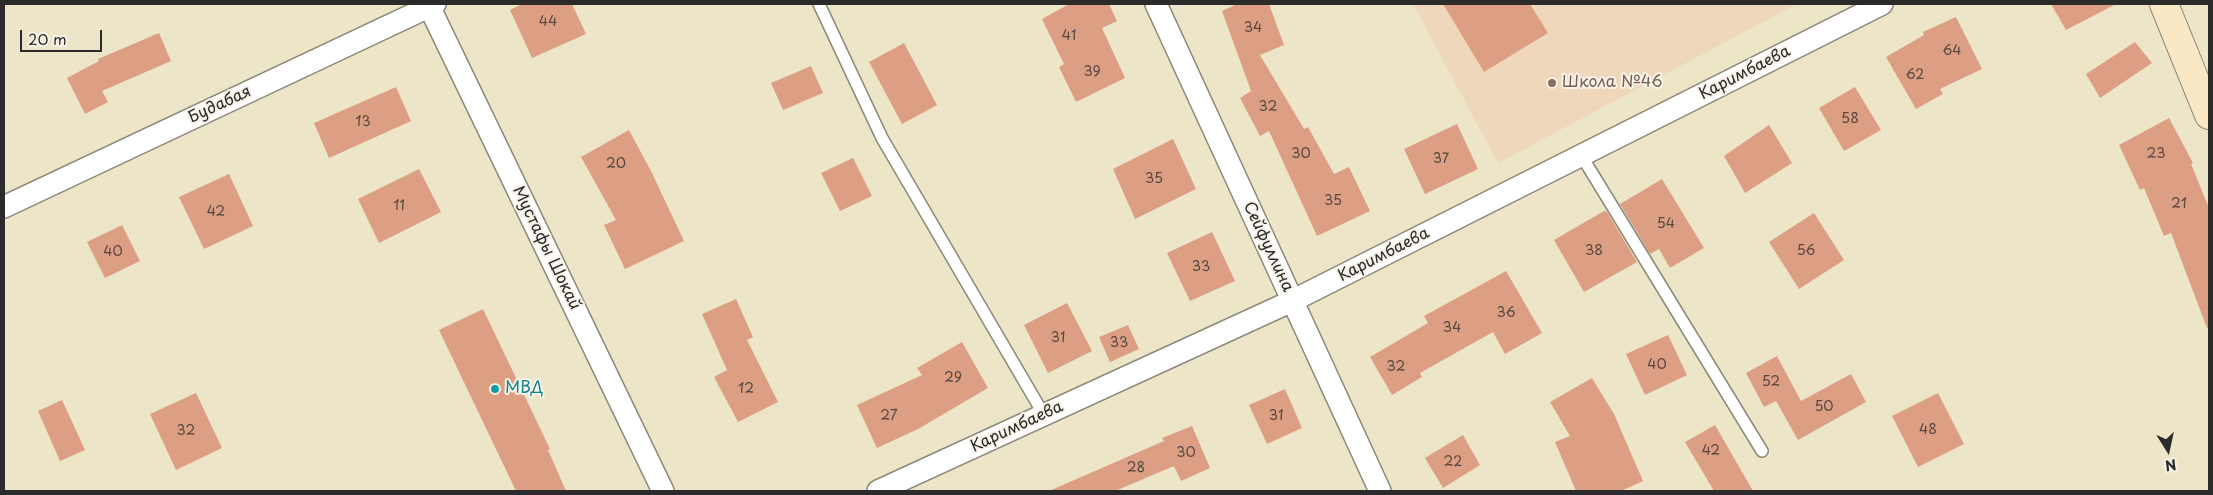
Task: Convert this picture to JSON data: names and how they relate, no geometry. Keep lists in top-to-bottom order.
{
  "streets": {
    "street": [
      "Каримбаева",
      "Будабая",
      "Сейфуллина",
      "Мустафы Шокай"
    ]
  },
  "crossings": [
    ["Каримбаева", "Сейфуллина"],
    ["Будабая", "Мустафы Шокай"]
  ],
  "places": ["Школа №46", "МВД"],
  "house_numbers": [
    "44",
    "34",
    "41",
    "64",
    "39",
    "62",
    "32",
    "58",
    "13",
    "30",
    "23",
    "37",
    "20",
    "35",
    "35",
    "21",
    "11",
    "42",
    "54",
    "38",
    "56",
    "40",
    "33",
    "36",
    "34",
    "31",
    "33",
    "40",
    "32",
    "29",
    "52",
    "12",
    "50",
    "27",
    "31",
    "48",
    "32",
    "42",
    "30",
    "22",
    "28"
  ],
  "scale_bar": "20 m",
  "north": "bottom"
}
